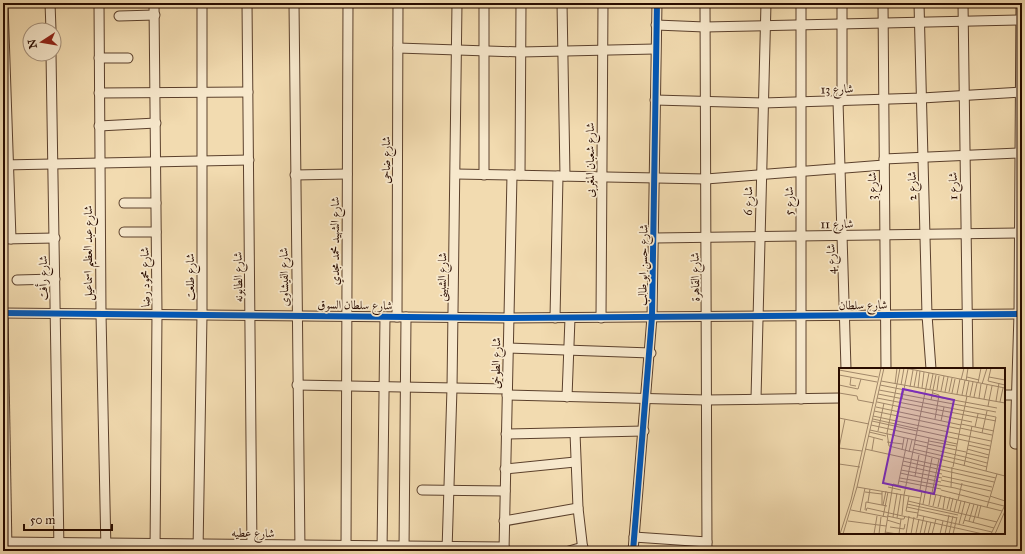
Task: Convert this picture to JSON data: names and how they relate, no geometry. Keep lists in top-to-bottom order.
{
  "streets": {
    "street": [
      "شارع 13",
      "شارع ضاحى",
      "شارع شعبان المغربى",
      "شارع 3",
      "شارع 2",
      "شارع 1",
      "شارع 6",
      "شارع 5",
      "شارع 11",
      "شارع الشهيد محمد مجدي",
      "شارع عبد العظيم اسماعيل",
      "شارع 4",
      "شارع حسن ابو طالب",
      "شارع محمود رضا",
      "شارع طلعت",
      "شارع الطابونه",
      "شارع الفيشاوى",
      "شارع الشبينى",
      "شارع القاهرة",
      "شارع رأفت",
      "شارع سلطان السوق",
      "شارع سلطان",
      "شارع الطوخى",
      "شارع عطيه"
    ]
  },
  "crossings": [
    ["شارع 13", "شارع 3"],
    ["شارع 13", "شارع 2"],
    ["شارع 13", "شارع 1"],
    ["شارع 13", "شارع 6"],
    ["شارع 13", "شارع 5"],
    ["شارع 13", "شارع 4"],
    ["شارع 13", "شارع حسن ابو طالب"],
    ["شارع 13", "شارع القاهرة"],
    ["شارع ضاحى", "شارع سلطان السوق"],
    ["شارع ضاحى", "شارع عطيه"],
    ["شارع شعبان المغربى", "شارع سلطان السوق"],
    ["شارع 3", "شارع 11"],
    ["شارع 3", "شارع سلطان"],
    ["شارع 2", "شارع 11"],
    ["شارع 2", "شارع سلطان"],
    ["شارع 1", "شارع 11"],
    ["شارع 1", "شارع سلطان"],
    ["شارع 6", "شارع 11"],
    ["شارع 6", "شارع سلطان"],
    ["شارع 5", "شارع 11"],
    ["شارع 5", "شارع سلطان"],
    ["شارع 11", "شارع 4"],
    ["شارع 11", "شارع حسن ابو طالب"],
    ["شارع 11", "شارع القاهرة"],
    ["شارع الشهيد محمد مجدي", "شارع سلطان السوق"],
    ["شارع الشهيد محمد مجدي", "شارع عطيه"],
    ["شارع عبد العظيم اسماعيل", "شارع سلطان السوق"],
    ["شارع عبد العظيم اسماعيل", "شارع عطيه"],
    ["شارع 4", "شارع سلطان"],
    ["شارع حسن ابو طالب", "شارع سلطان السوق"],
    ["شارع محمود رضا", "شارع سلطان السوق"],
    ["شارع محمود رضا", "شارع عطيه"],
    ["شارع طلعت", "شارع سلطان السوق"],
    ["شارع طلعت", "شارع عطيه"],
    ["شارع الطابونه", "شارع سلطان السوق"],
    ["شارع الطابونه", "شارع عطيه"],
    ["شارع الفيشاوى", "شارع سلطان السوق"],
    ["شارع الفيشاوى", "شارع عطيه"],
    ["شارع الشبينى", "شارع سلطان السوق"],
    ["شارع الشبينى", "شارع عطيه"],
    ["شارع القاهرة", "شارع سلطان السوق"],
    ["شارع القاهرة", "شارع سلطان"],
    ["شارع رأفت", "شارع سلطان السوق"],
    ["شارع رأفت", "شارع عطيه"],
    ["شارع سلطان السوق", "شارع سلطان"],
    ["شارع سلطان السوق", "شارع الطوخى"],
    ["شارع الطوخى", "شارع عطيه"]
  ],
  "scale_bar": "50 m",
  "north": "left"
}
